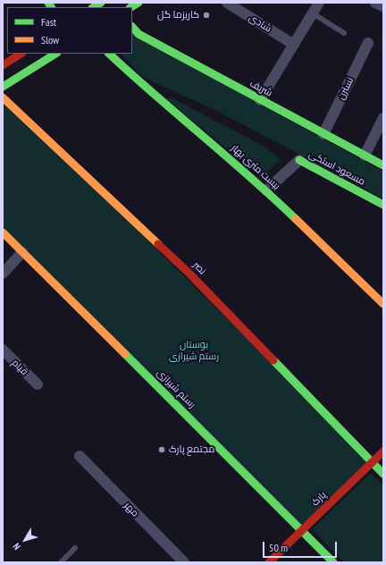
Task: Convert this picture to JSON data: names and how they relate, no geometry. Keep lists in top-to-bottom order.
{
  "streets": {
    "street": [
      "شادی",
      "شریف",
      "نسترن",
      "بیست متری بهار",
      "مسعود استکی",
      "نصر",
      "قیام",
      "رستم شیرازی",
      "پارک",
      "مهر"
    ]
  },
  "crossings": [
    ["شریف", "نسترن"],
    ["نصر", "پارک"],
    ["رستم شیرازی", "پارک"]
  ],
  "parks": ["بوستان رستم شیرازی"],
  "places": ["کاریزما گل", "مجتمع پارک"],
  "legend": ["Fast", "Slow"],
  "scale_bar": "50 m",
  "north": "bottom left"
}
